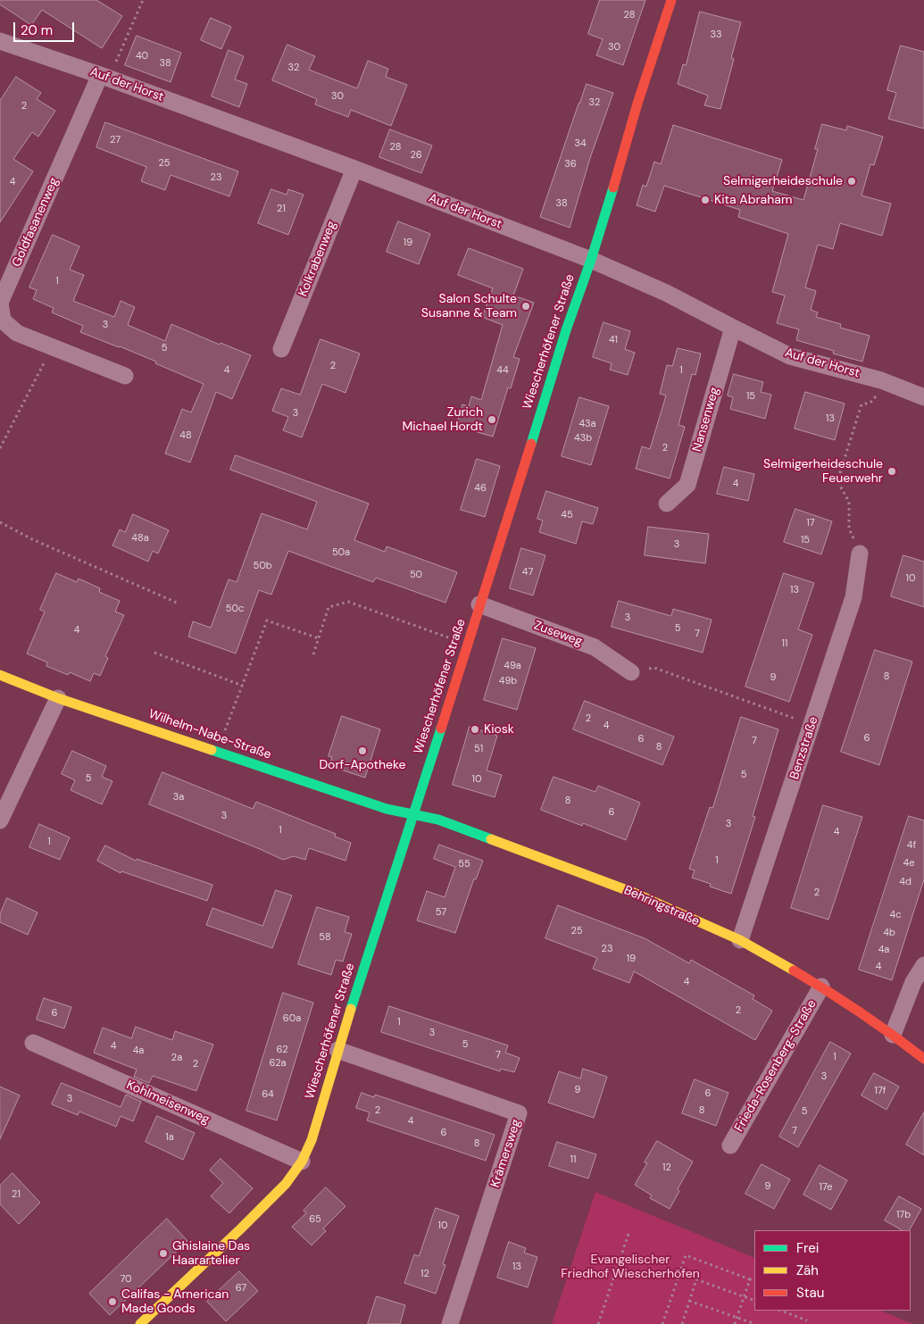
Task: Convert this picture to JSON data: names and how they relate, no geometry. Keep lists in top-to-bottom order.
{
  "streets": {
    "street": [
      "Auf der Horst",
      "Goldfasanenweg",
      "Kolkrabenweg",
      "Wiescherhöfener Straße",
      "Nansenweg",
      "Zuseweg",
      "Wilhelm-Nabe-Straße",
      "Benzstraße",
      "Behringstraße",
      "Frieda-Rosenberg-Straße",
      "Kohlmeisenweg",
      "Krämersweg"
    ]
  },
  "crossings": [
    ["Auf der Horst", "Goldfasanenweg"],
    ["Auf der Horst", "Kolkrabenweg"],
    ["Auf der Horst", "Wiescherhöfener Straße"],
    ["Auf der Horst", "Nansenweg"],
    ["Wiescherhöfener Straße", "Zuseweg"],
    ["Wiescherhöfener Straße", "Wilhelm-Nabe-Straße"],
    ["Wiescherhöfener Straße", "Behringstraße"],
    ["Wiescherhöfener Straße", "Kohlmeisenweg"],
    ["Wiescherhöfener Straße", "Krämersweg"],
    ["Wilhelm-Nabe-Straße", "Behringstraße"],
    ["Benzstraße", "Behringstraße"],
    ["Behringstraße", "Frieda-Rosenberg-Straße"]
  ],
  "parks": ["Evangelischer Friedhof Wiescherhöfen"],
  "places": [
    "Selmigerheideschule",
    "Kita Abraham",
    "Salon Schulte Susanne & Team",
    "Zurich Michael Hordt",
    "Selmigerheideschule Feuerwehr",
    "Kiosk",
    "Dorf-Apotheke",
    "Ghislaine Das Haarartelier",
    "Califas - American Made Goods"
  ],
  "house_numbers": [
    "28",
    "33",
    "30",
    "40",
    "38",
    "32",
    "30",
    "32",
    "2",
    "27",
    "34",
    "28",
    "26",
    "25",
    "36",
    "23",
    "4",
    "38",
    "21",
    "19",
    "1",
    "3",
    "41",
    "5",
    "2",
    "4",
    "44",
    "1",
    "15",
    "3",
    "13",
    "43a",
    "48",
    "43b",
    "2",
    "4",
    "46",
    "45",
    "17",
    "48a",
    "15",
    "3",
    "50a",
    "50b",
    "47",
    "50",
    "10",
    "13",
    "50c",
    "3",
    "5",
    "4",
    "7",
    "11",
    "49a",
    "8",
    "9",
    "49b",
    "2",
    "4",
    "6",
    "6",
    "7",
    "8",
    "51",
    "5",
    "5",
    "10",
    "3a",
    "8",
    "6",
    "3",
    "3",
    "1",
    "4",
    "1",
    "4f",
    "1",
    "4e",
    "55",
    "4d",
    "2",
    "57",
    "4c",
    "25",
    "4b",
    "58",
    "23",
    "4a",
    "19",
    "4",
    "4",
    "2",
    "6",
    "60a",
    "1",
    "3",
    "5",
    "4",
    "62",
    "4a",
    "7",
    "1",
    "2a",
    "62a",
    "2",
    "3",
    "9",
    "17f",
    "6",
    "64",
    "3",
    "2",
    "8",
    "5",
    "4",
    "7",
    "6",
    "1a",
    "8",
    "11",
    "12",
    "9",
    "17e",
    "21",
    "17b",
    "65",
    "10",
    "13",
    "12",
    "70",
    "67"
  ],
  "legend": ["Frei", "Zäh", "Stau"],
  "scale_bar": "20 m"
}
